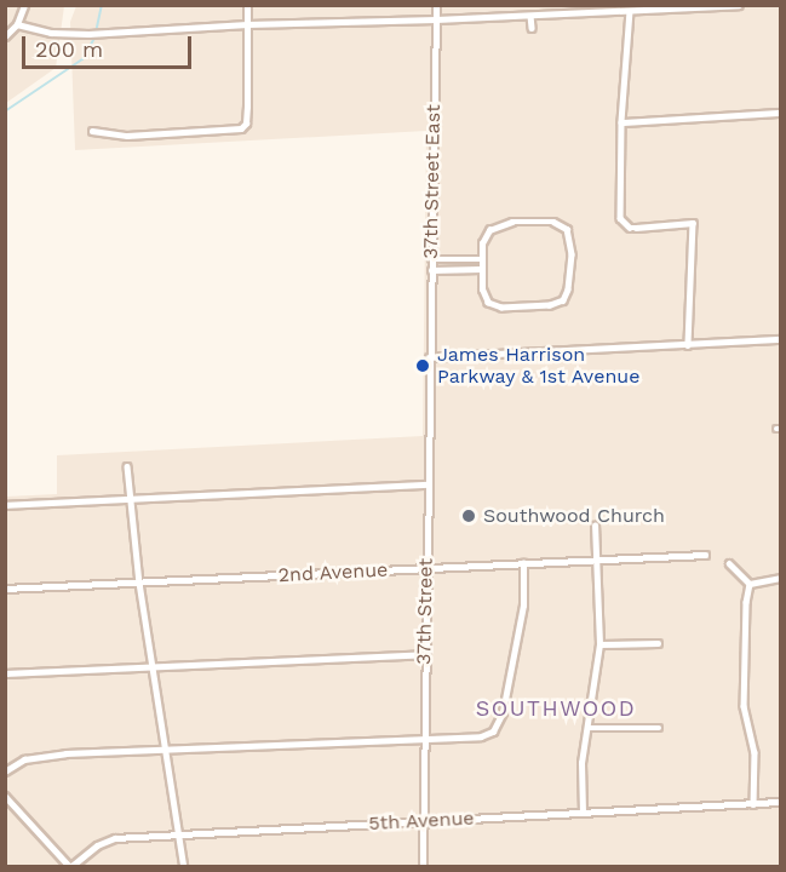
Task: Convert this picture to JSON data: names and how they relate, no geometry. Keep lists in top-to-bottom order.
{
  "streets": {
    "street": [
      "37th Street East",
      "2nd Avenue",
      "37th Street",
      "5th Avenue"
    ]
  },
  "crossings": [
    ["37th Street East", "37th Street"],
    ["2nd Avenue", "37th Street"],
    ["37th Street", "5th Avenue"]
  ],
  "districts": ["SOUTHWOOD"],
  "places": ["James Harrison Parkway & 1st Avenue", "Southwood Church"],
  "scale_bar": "200 m"
}
